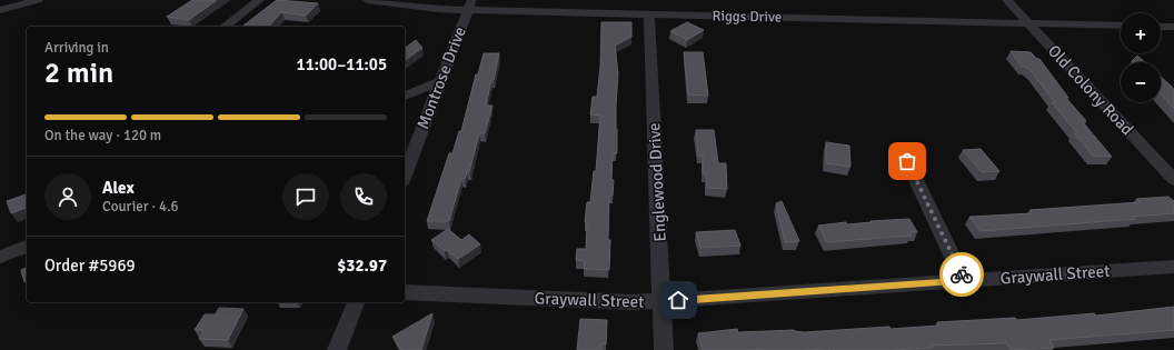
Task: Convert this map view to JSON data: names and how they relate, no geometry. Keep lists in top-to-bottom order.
{
  "streets": {
    "street": [
      "Riggs Drive",
      "Montrose Drive",
      "Old Colony Road",
      "Englewood Drive",
      "Graywall Street"
    ]
  },
  "crossings": [
    ["Riggs Drive", "Montrose Drive"],
    ["Riggs Drive", "Old Colony Road"],
    ["Riggs Drive", "Englewood Drive"],
    ["Englewood Drive", "Graywall Street"]
  ],
  "page": {
    "map_buttons": ["+", "−"],
    "heading": ["2 min", "Arriving in", "11:00–11:05"],
    "panel": [
      "Alex",
      "Courier · 4.6",
      "Order #5969",
      "$32.97"
    ],
    "bar": "On the way · 120 m"
  }
}
